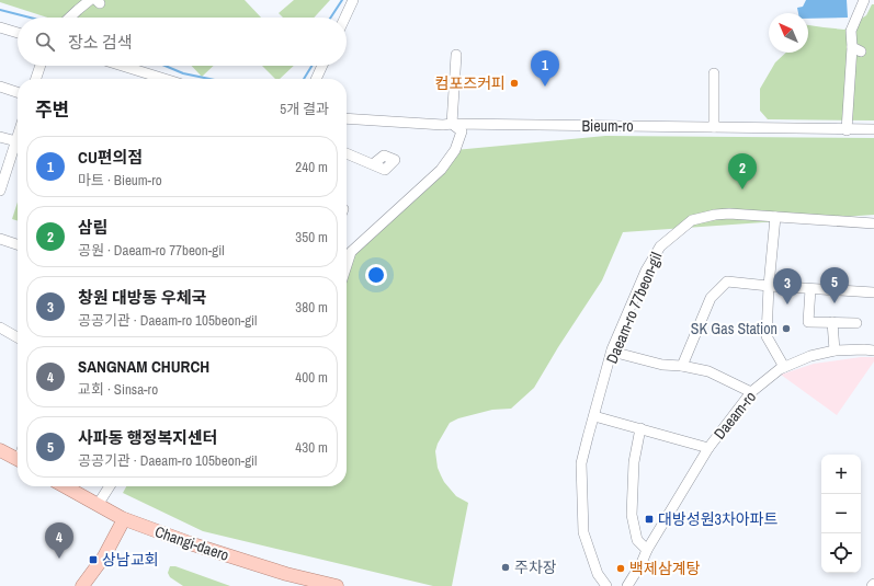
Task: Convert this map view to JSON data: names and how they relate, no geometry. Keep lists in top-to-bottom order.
{
  "streets": {
    "main road": ["Changi-daero"],
    "street": ["Bieum-ro", "Daeam-ro 77beon-gil", "Daeam-ro"]
  },
  "places": {
    "other": [
      "컴포즈커피",
      "SK Gas Station",
      "주차장",
      "백제삼계탕"
    ],
    "transit": ["대방성원3차아파트", "상남교회"]
  },
  "north": "top left",
  "page": {
    "search": "장소 검색",
    "pins": [
      "1",
      "2",
      "5",
      "3",
      "4"
    ],
    "heading": ["주변", "5개 결과"],
    "list": [
      {
        "mark": "1",
        "name": "CU편의점",
        "note": "마트 · Bieum-ro",
        "value": "240 m"
      },
      {
        "mark": "2",
        "name": "삼림",
        "note": "공원 · Daeam-ro 77beon-gil",
        "value": "350 m"
      },
      {
        "mark": "3",
        "name": "창원 대방동 우체국",
        "note": "공공기관 · Daeam-ro 105beon-gil",
        "value": "380 m"
      },
      {
        "mark": "4",
        "name": "SANGNAM CHURCH",
        "note": "교회 · Sinsa-ro",
        "value": "400 m"
      },
      {
        "mark": "5",
        "name": "사파동 행정복지센터",
        "note": "공공기관 · Daeam-ro 105beon-gil",
        "value": "430 m"
      }
    ],
    "map_buttons": ["+", "−"]
  }
}
